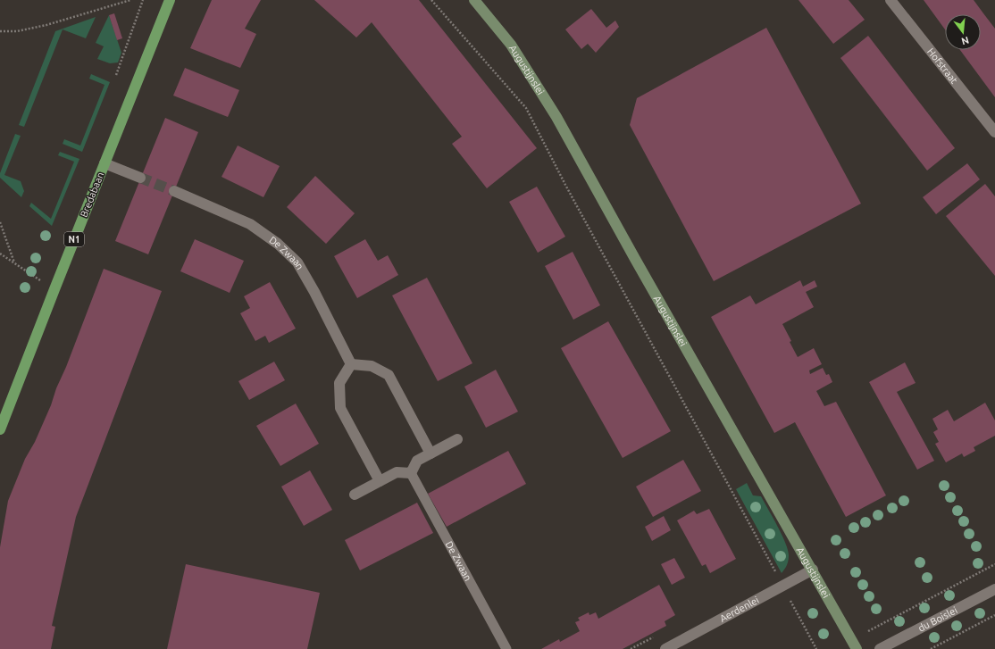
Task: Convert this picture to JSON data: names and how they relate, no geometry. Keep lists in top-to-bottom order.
{
  "streets": {
    "main road": ["Bredabaan", "N1"],
    "street": [
      "Hofstraat",
      "Augustijnslei",
      "De Zwaan",
      "Aerdenlei",
      "du Boislei"
    ]
  },
  "crossings": [
    ["Augustijnslei", "Aerdenlei"]
  ],
  "north": "bottom"
}
